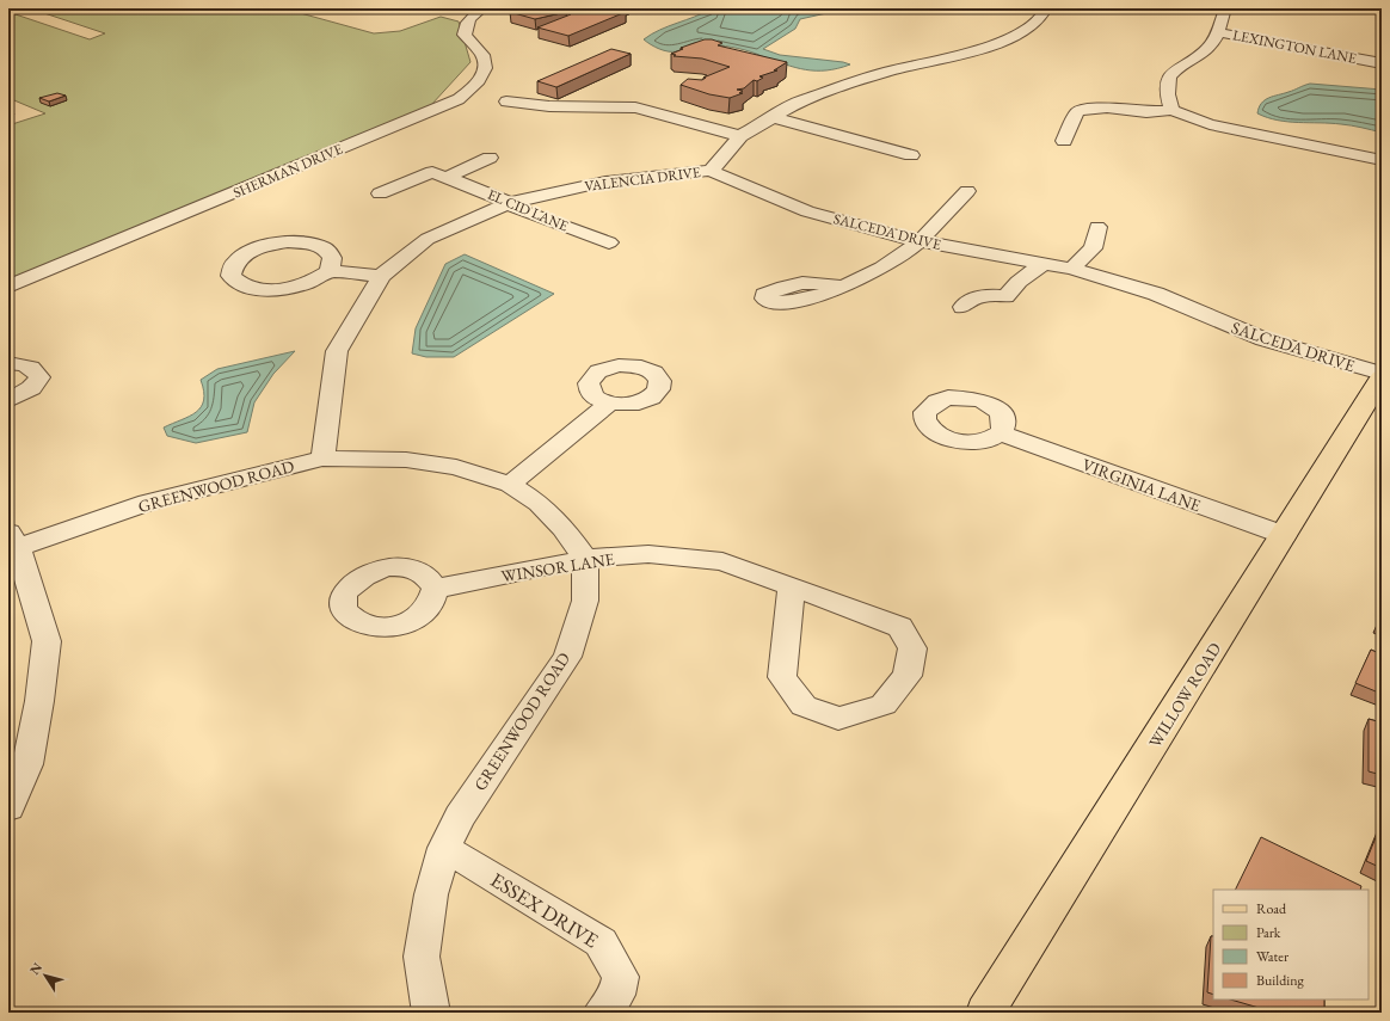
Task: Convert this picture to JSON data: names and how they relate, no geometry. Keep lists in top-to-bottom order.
{
  "streets": {
    "main road": ["WILLOW ROAD"],
    "street": [
      "LEXINGTON LANE",
      "SHERMAN DRIVE",
      "VALENCIA DRIVE",
      "EL CID LANE",
      "SALCEDA DRIVE",
      "VIRGINIA LANE",
      "GREENWOOD ROAD",
      "WINSOR LANE",
      "ESSEX DRIVE"
    ]
  },
  "crossings": [
    ["VALENCIA DRIVE", "EL CID LANE"],
    ["VALENCIA DRIVE", "SALCEDA DRIVE"],
    ["VALENCIA DRIVE", "GREENWOOD ROAD"],
    ["SALCEDA DRIVE", "WILLOW ROAD"],
    ["VIRGINIA LANE", "WILLOW ROAD"],
    ["GREENWOOD ROAD", "WINSOR LANE"],
    ["GREENWOOD ROAD", "ESSEX DRIVE"]
  ],
  "legend": [
    "Road",
    "Park",
    "Water",
    "Building"
  ],
  "north": "top left"
}
